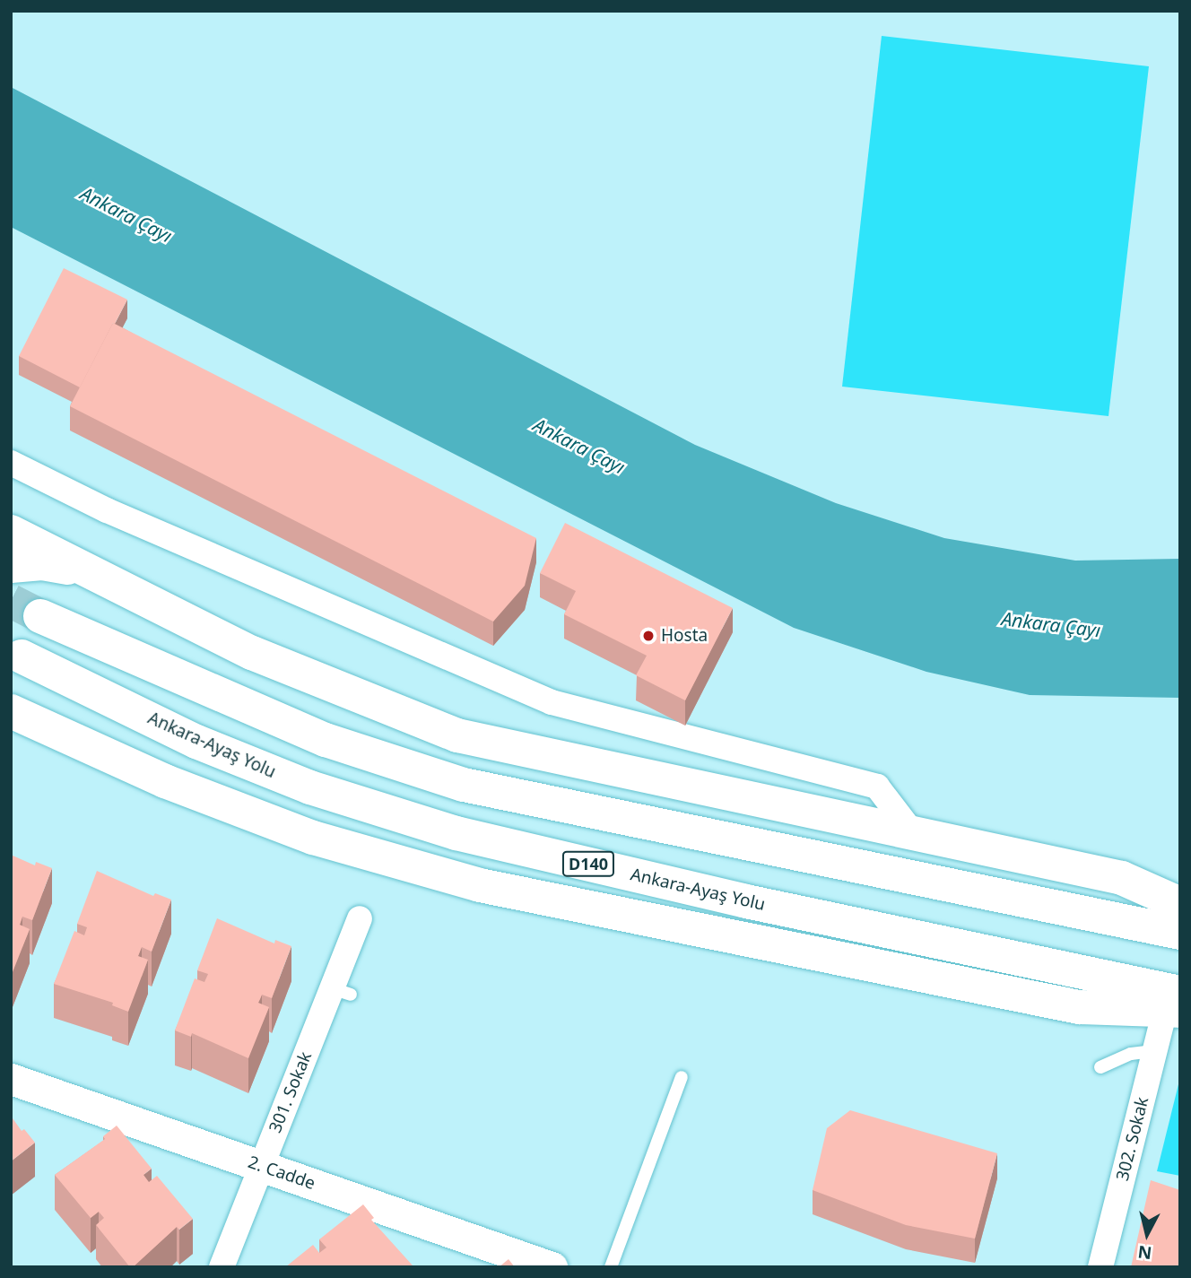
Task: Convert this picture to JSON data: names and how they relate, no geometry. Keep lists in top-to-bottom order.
{
  "streets": {
    "highway": ["Ankara-Ayaş Yolu", "D140"],
    "street": ["301. Sokak", "302. Sokak", "2. Cadde"]
  },
  "crossings": [
    ["Ankara-Ayaş Yolu", "302. Sokak"],
    ["301. Sokak", "2. Cadde"]
  ],
  "water": ["Ankara Çayı"],
  "places": ["Hosta"],
  "north": "bottom"
}
